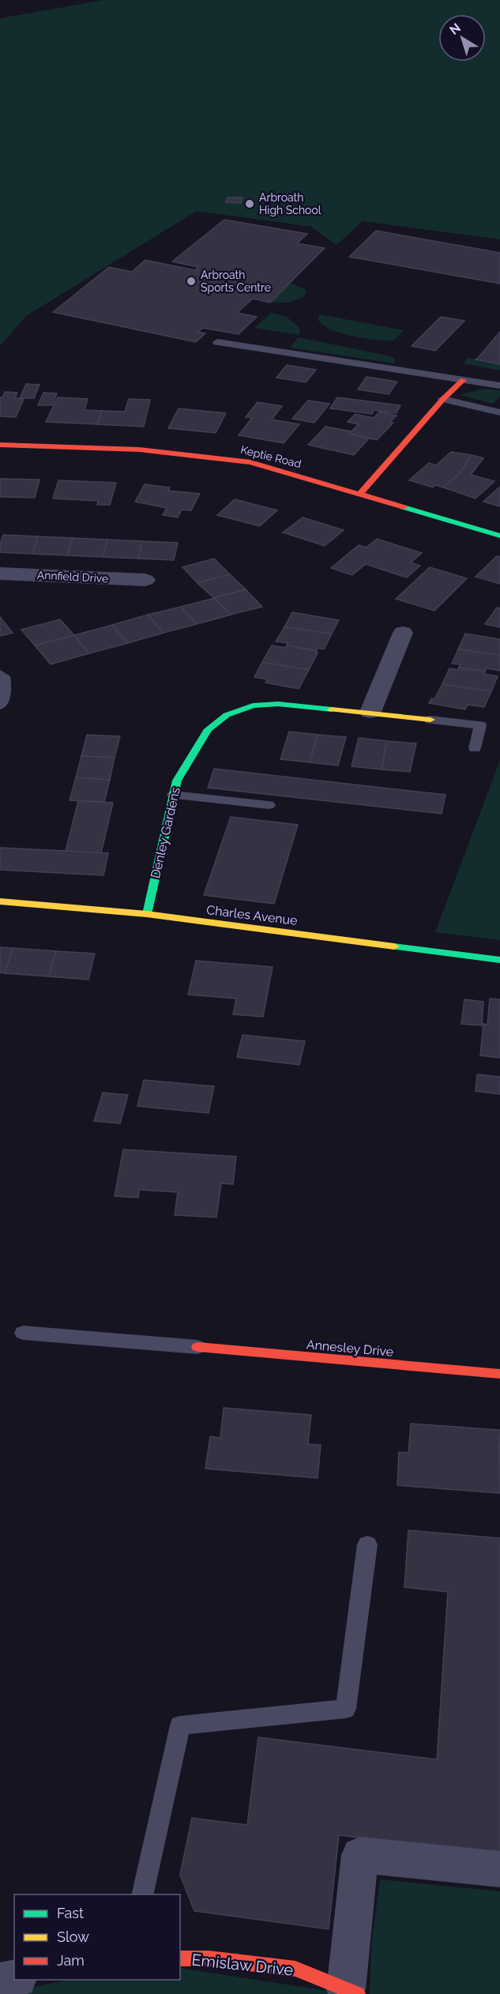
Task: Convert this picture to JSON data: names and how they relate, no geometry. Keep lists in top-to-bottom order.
{
  "streets": {
    "street": [
      "Keptie Road",
      "Annfield Drive",
      "Denley Gardens",
      "Charles Avenue",
      "Annesley Drive",
      "Emislaw Drive"
    ]
  },
  "crossings": [
    ["Denley Gardens", "Charles Avenue"]
  ],
  "places": ["Arbroath High School", "Arbroath Sports Centre"],
  "legend": ["Fast", "Slow", "Jam"],
  "north": "top left"
}
